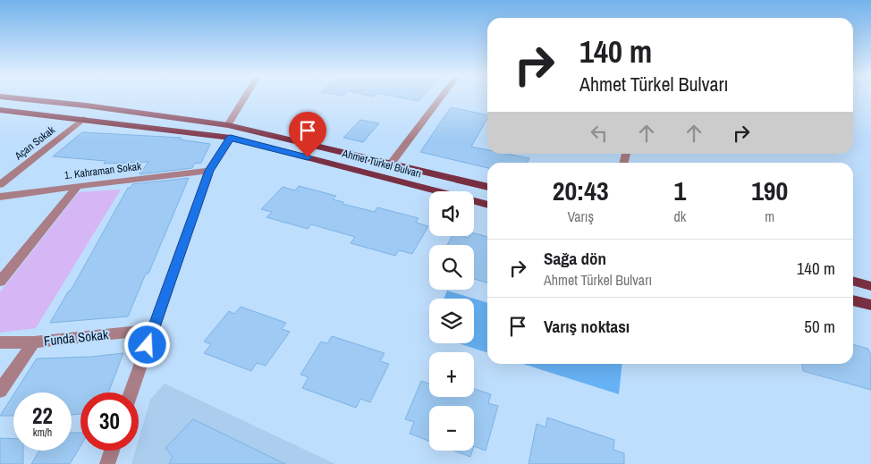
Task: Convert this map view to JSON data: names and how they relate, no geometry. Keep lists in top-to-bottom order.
{
  "streets": {
    "main road": ["Ahmet Türkel Bulvarı"],
    "street": ["Açan Sokak", "1. Kahraman Sokak", "Funda Sokak"]
  },
  "crossings": [
    ["Açan Sokak", "Ahmet Türkel Bulvarı"]
  ],
  "page": {
    "turn": ["140 m", "Ahmet Türkel Bulvarı"],
    "eta": [
      "20:43",
      "Varış",
      "1",
      "dk",
      "190",
      "m"
    ],
    "map_buttons": ["+", "−"],
    "list": [
      {
        "name": "Sağa dön",
        "note": "Ahmet Türkel Bulvarı",
        "value": "140 m"
      },
      {
        "name": "Varış noktası",
        "value": "50 m"
      }
    ],
    "speed": "22 km/h",
    "limit": "30"
  }
}
